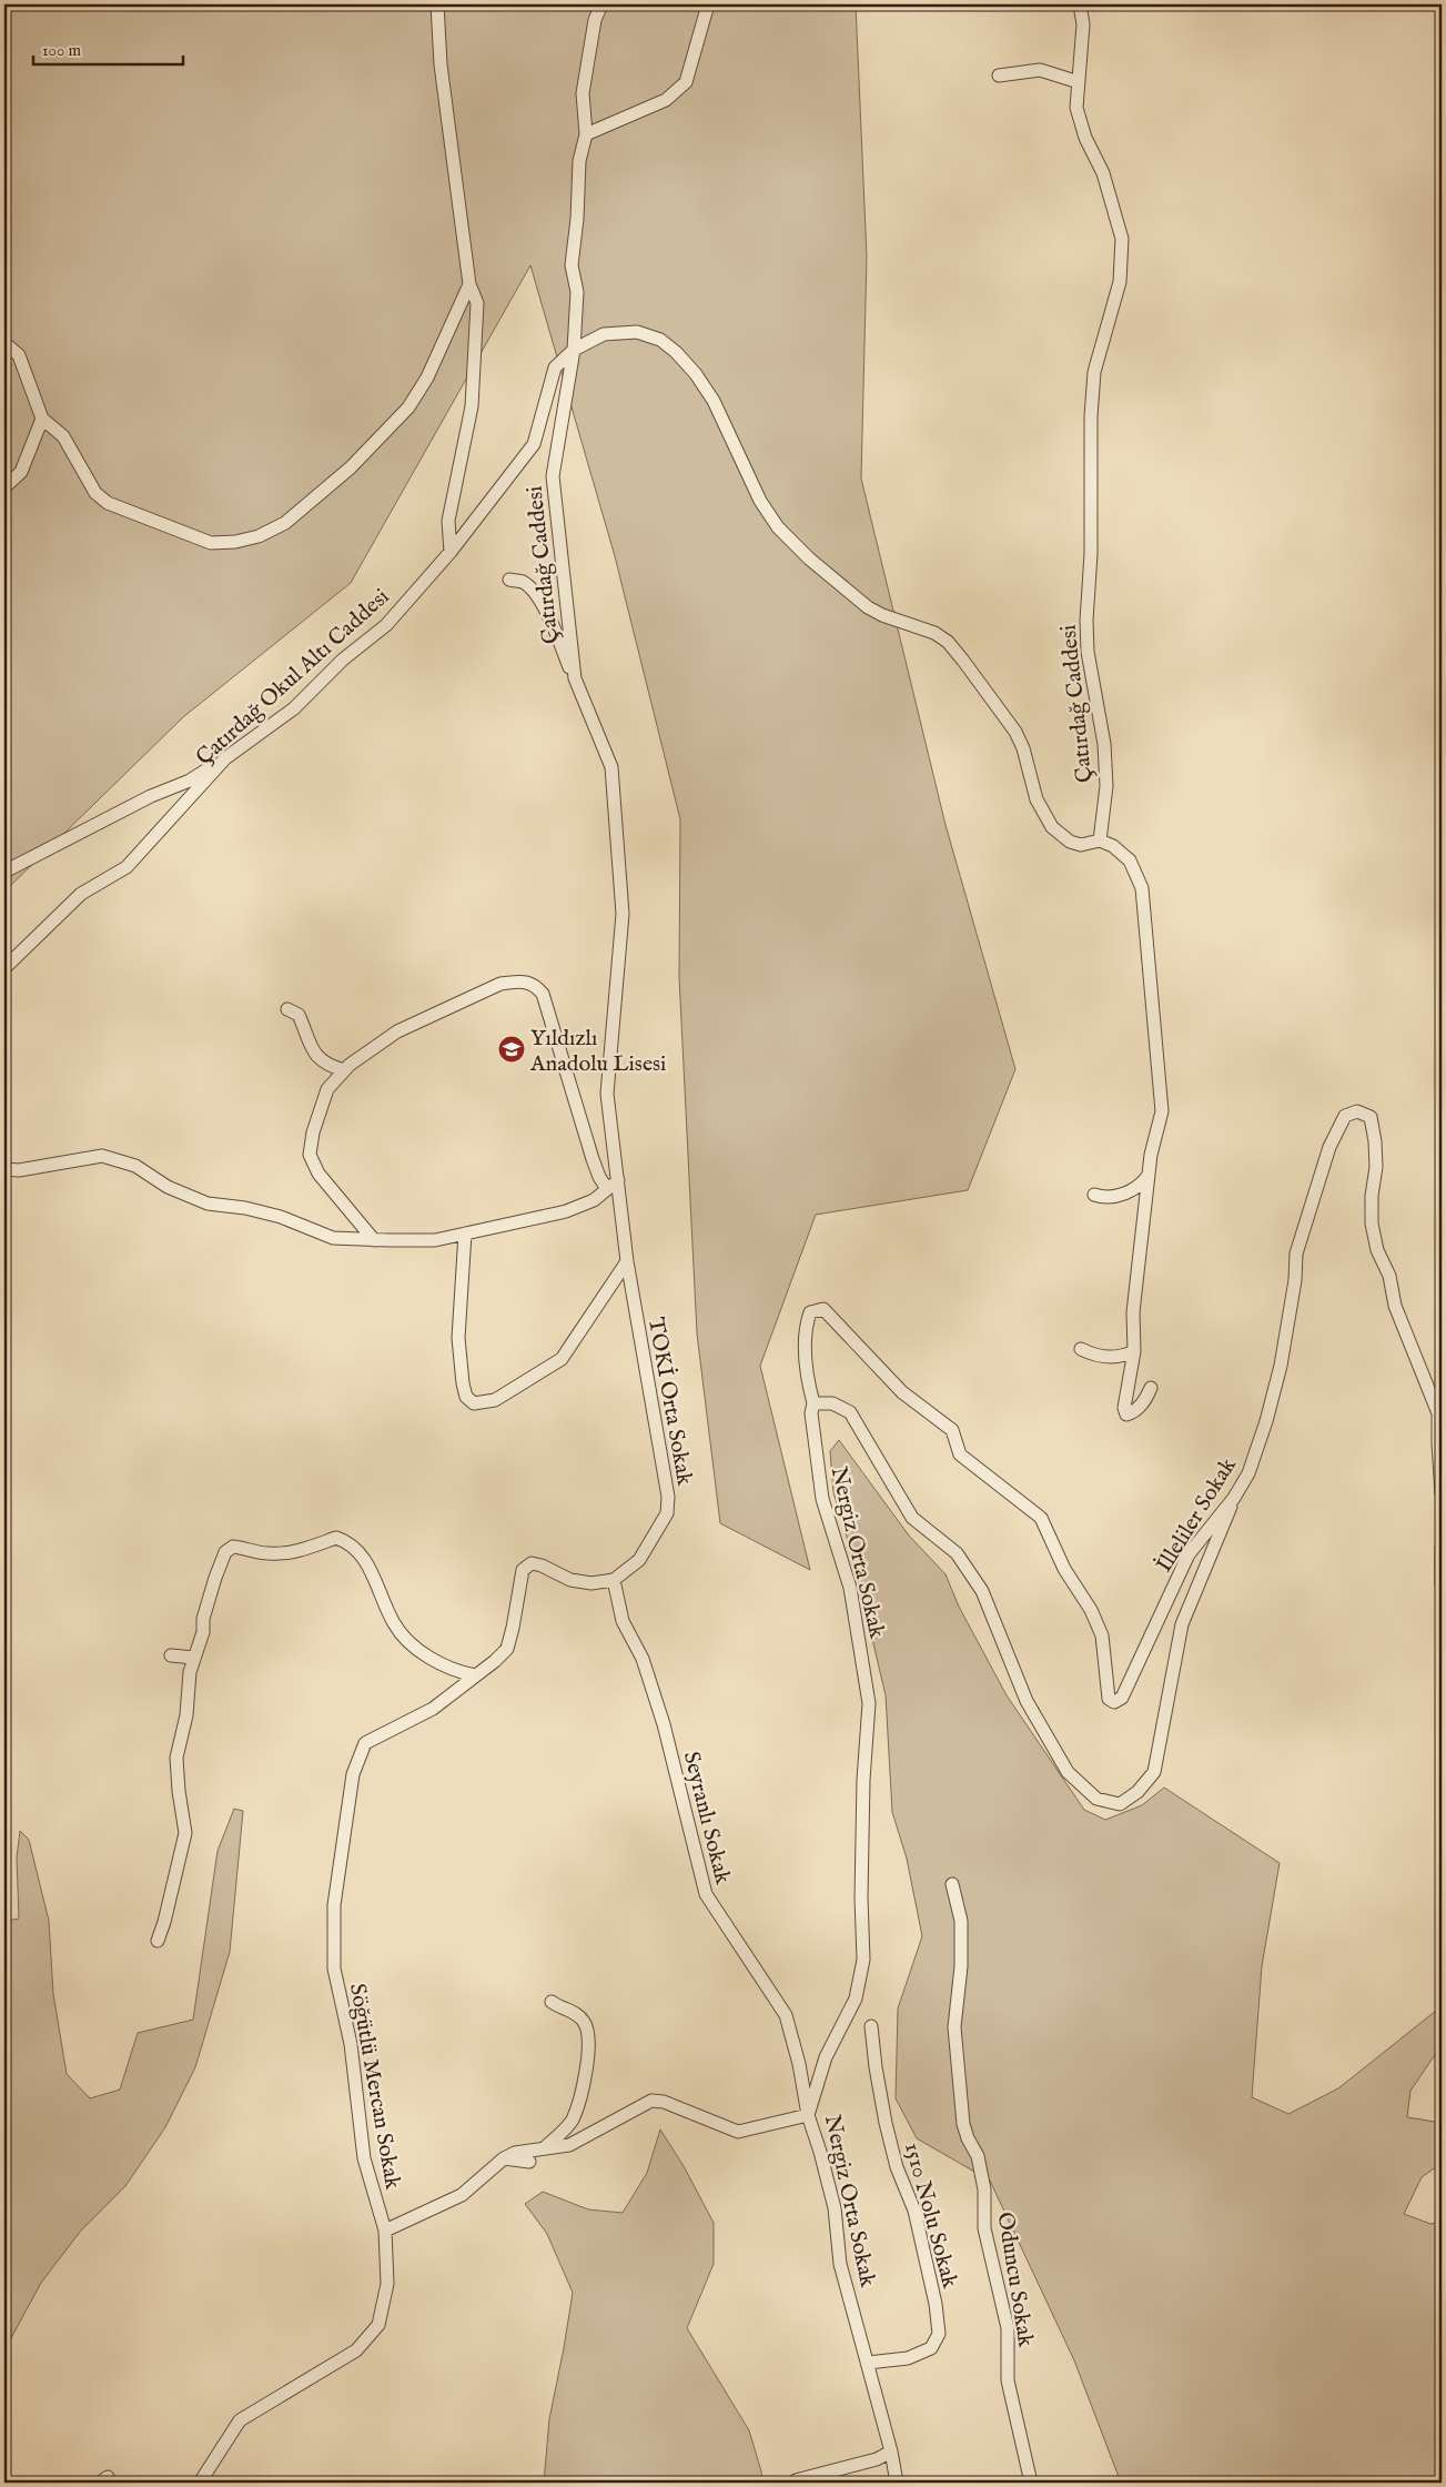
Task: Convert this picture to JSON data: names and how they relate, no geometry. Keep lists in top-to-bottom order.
{
  "streets": {
    "street": [
      "Çatırdağ Caddesi",
      "Çatırdağ Okul Altı Caddesi",
      "TOKİ Orta Sokak",
      "İlleliler Sokak",
      "Nergiz Orta Sokak",
      "Seyranlı Sokak",
      "Söğütlü Mercan Sokak",
      "1510 Nolu Sokak",
      "Oduncu Sokak"
    ]
  },
  "crossings": [
    ["Çatırdağ Caddesi", "Çatırdağ Okul Altı Caddesi"],
    ["Çatırdağ Caddesi", "TOKİ Orta Sokak"],
    ["TOKİ Orta Sokak", "Seyranlı Sokak"],
    ["İlleliler Sokak", "Nergiz Orta Sokak"],
    ["Nergiz Orta Sokak", "Seyranlı Sokak"],
    ["Nergiz Orta Sokak", "1510 Nolu Sokak"]
  ],
  "places": {
    "school or university": ["Yıldızlı Anadolu Lisesi"]
  },
  "scale_bar": "100 m"
}
